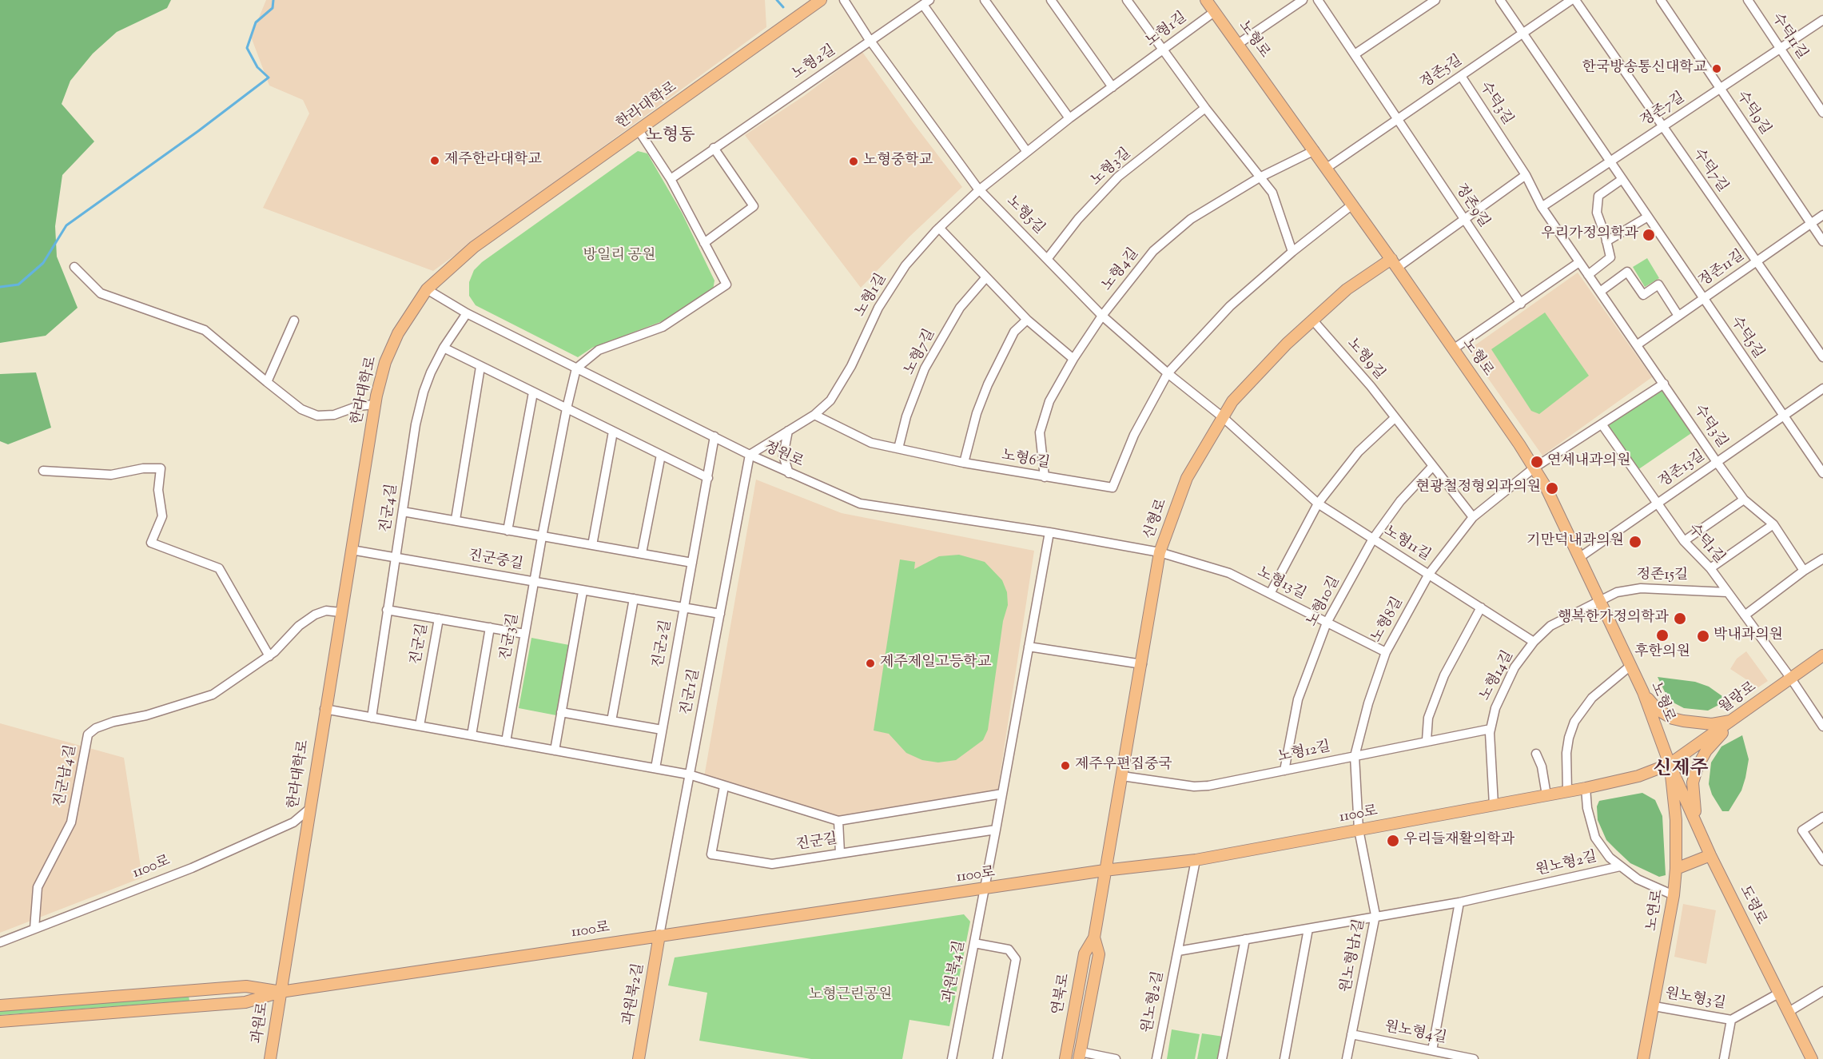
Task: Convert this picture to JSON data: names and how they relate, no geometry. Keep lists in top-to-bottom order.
{
  "streets": {
    "main road": [
      "노형로",
      "한라대학로",
      "신형로",
      "월랑로",
      "1100로",
      "도령로",
      "노연로",
      "과원북2길",
      "연북로",
      "과원로"
    ],
    "street": [
      "노형1길",
      "수덕11길",
      "노형2길",
      "정존5길",
      "수덕3길",
      "정존7길",
      "수덕9길",
      "노형3길",
      "수덕7길",
      "정존9길",
      "노형5길",
      "정존11길",
      "노형4길",
      "수덕5길",
      "노형7길",
      "노형9길",
      "정원로",
      "노형6길",
      "정존13길",
      "진군4길",
      "노형11길",
      "수덕1길",
      "진군중길",
      "정존15길",
      "노형13길",
      "노형10길",
      "노형8길",
      "진군3길",
      "진군길",
      "진군2길",
      "노형14길",
      "진군1길",
      "노형12길",
      "진군남4길",
      "원노형2길",
      "원노형남1길",
      "과원북4길",
      "원노형3길",
      "원노형4길"
    ]
  },
  "crossings": [
    ["노형1길", "노형로"],
    ["노형1길", "노형5길"],
    ["노형1길", "정원로"],
    ["노형1길", "노형6길"],
    ["노형1길", "진군1길"],
    ["수덕11길", "정존7길"],
    ["노형로", "정존5길"],
    ["노형로", "노형4길"],
    ["노형로", "정존13길"],
    ["노형로", "신형로"],
    ["노형로", "정존15길"],
    ["노형로", "노형8길"],
    ["노형로", "노형14길"],
    ["노형로", "월랑로"],
    ["노형로", "1100로"],
    ["노형로", "도령로"],
    ["노형로", "노연로"],
    ["노형2길", "노형5길"],
    ["정존5길", "수덕3길"],
    ["정존5길", "정존9길"],
    ["정존5길", "수덕5길"],
    ["수덕3길", "정존7길"],
    ["수덕3길", "정존11길"],
    ["수덕3길", "정존13길"],
    ["한라대학로", "정원로"],
    ["한라대학로", "진군중길"],
    ["한라대학로", "진군길"],
    ["한라대학로", "진군남4길"],
    ["한라대학로", "1100로"],
    ["한라대학로", "과원로"],
    ["정존7길", "수덕9길"],
    ["정존7길", "수덕7길"],
    ["정존7길", "수덕5길"],
    ["수덕9길", "정존11길"],
    ["노형3길", "노형5길"],
    ["수덕7길", "정존11길"],
    ["노형5길", "노형4길"],
    ["노형5길", "노형6길"],
    ["노형5길", "신형로"],
    ["노형5길", "노형11길"],
    ["정존11길", "수덕5길"],
    ["노형4길", "노형6길"],
    ["수덕5길", "정존13길"],
    ["노형7길", "노형6길"],
    ["노형9길", "신형로"],
    ["노형9길", "노형10길"],
    ["노형9길", "노형8길"],
    ["정원로", "진군4길"],
    ["정원로", "신형로"],
    ["정원로", "노형13길"],
    ["정원로", "진군3길"],
    ["정원로", "진군2길"],
    ["정원로", "진군1길"],
    ["정존13길", "수덕1길"],
    ["진군4길", "진군중길"],
    ["진군4길", "진군길"],
    ["신형로", "노형11길"],
    ["신형로", "노형13길"],
    ["신형로", "노형12길"],
    ["신형로", "1100로"],
    ["신형로", "연북로"],
    ["노형11길", "노형10길"],
    ["노형11길", "노형8길"],
    ["노형11길", "노형14길"],
    ["수덕1길", "정존15길"],
    ["수덕1길", "월랑로"],
    ["진군중길", "진군3길"],
    ["진군중길", "진군2길"],
    ["진군중길", "진군1길"],
    ["정존15길", "노형14길"],
    ["노형13길", "노형10길"],
    ["노형13길", "노형8길"],
    ["노형10길", "노형12길"],
    ["노형8길", "노형12길"],
    ["노형8길", "1100로"],
    ["노형8길", "원노형남1길"],
    ["진군3길", "진군길"],
    ["진군길", "진군2길"],
    ["진군길", "진군1길"],
    ["노형14길", "노형12길"],
    ["노형14길", "1100로"],
    ["진군1길", "1100로"],
    ["진군1길", "과원북2길"],
    ["월랑로", "1100로"],
    ["월랑로", "도령로"],
    ["월랑로", "노연로"],
    ["진군남4길", "1100로"],
    ["1100로", "원노형2길"],
    ["1100로", "도령로"],
    ["1100로", "노연로"],
    ["1100로", "원노형남1길"],
    ["1100로", "과원북4길"],
    ["1100로", "과원북2길"],
    ["1100로", "연북로"],
    ["1100로", "과원로"],
    ["원노형2길", "노연로"],
    ["원노형2길", "원노형남1길"],
    ["도령로", "노연로"],
    ["도령로", "원노형3길"],
    ["노연로", "원노형3길"],
    ["원노형남1길", "원노형4길"]
  ],
  "districts": ["노형동", "신제주"],
  "parks": ["방일리 공원", "노형근린공원"],
  "places": [
    "한국방송통신대학교",
    "제주한라대학교",
    "노형중학교",
    "우리가정의학과",
    "연세내과의원",
    "현광철정형외과의원",
    "기만덕내과의원",
    "행복한가정의학과",
    "후한의원",
    "박내과의원",
    "제주제일고등학교",
    "제주우편집중국",
    "우리들재활의학과"
  ]
}
